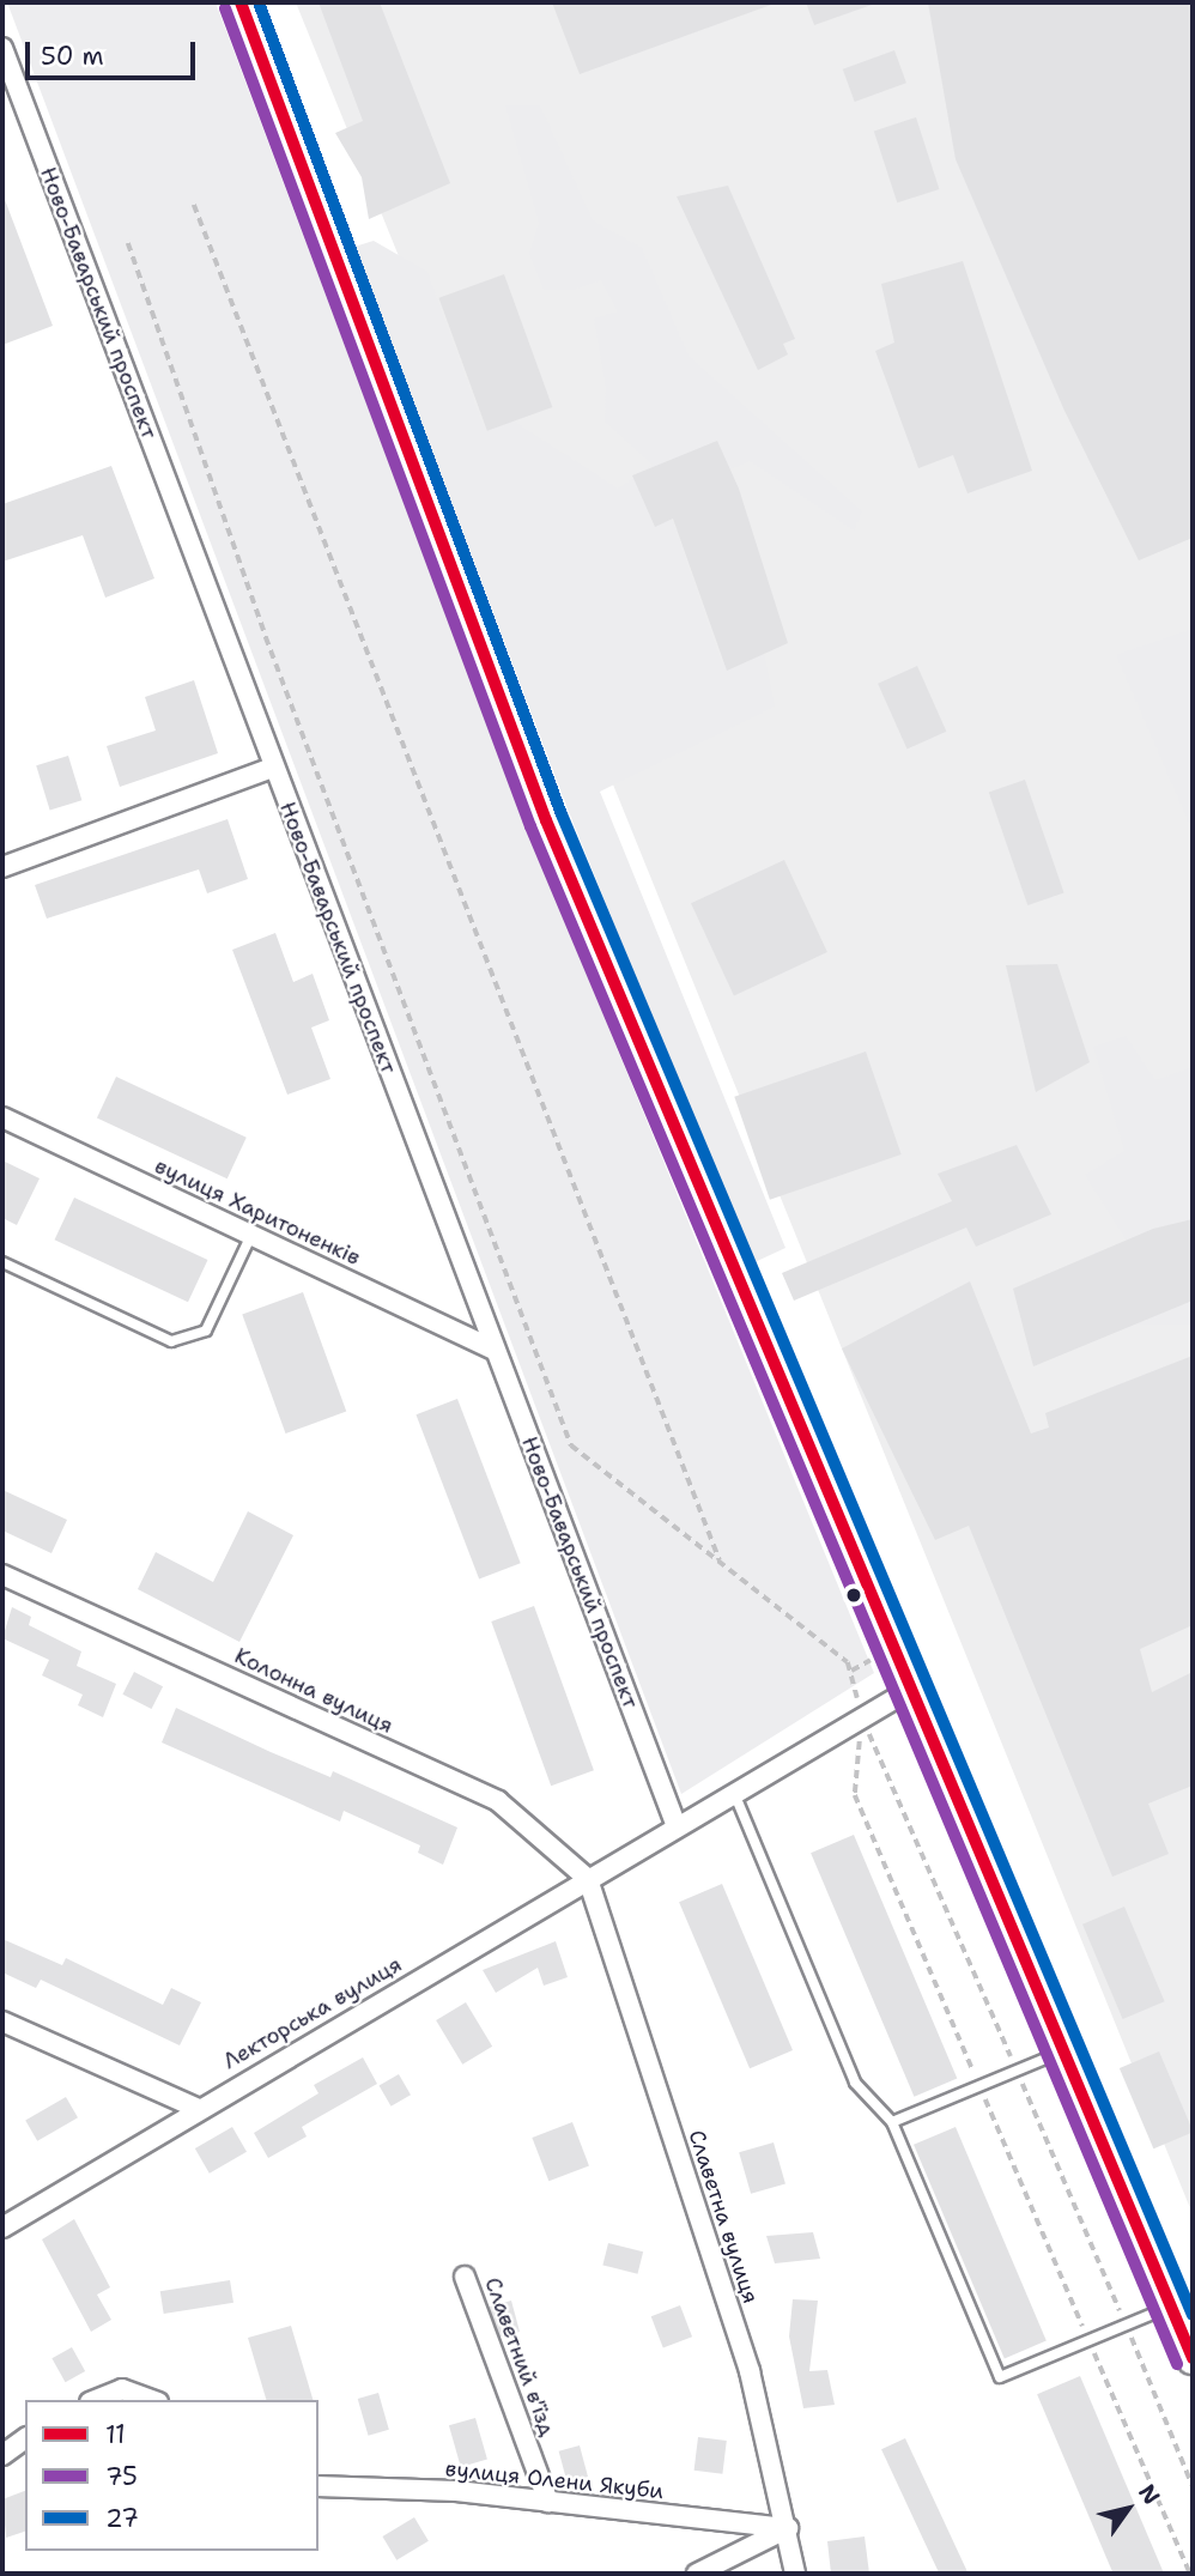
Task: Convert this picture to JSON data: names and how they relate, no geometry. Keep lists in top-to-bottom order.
{
  "streets": {
    "street": [
      "Ново-Баварський проспект",
      "вулиця Харитоненків",
      "Колонна вулиця",
      "Лекторська вулиця",
      "Славетна вулиця",
      "Славетний в'їзд",
      "вулиця Олени Якуби"
    ]
  },
  "crossings": [
    ["Ново-Баварський проспект", "вулиця Харитоненків"],
    ["Ново-Баварський проспект", "Лекторська вулиця"],
    ["Колонна вулиця", "Лекторська вулиця"],
    ["Колонна вулиця", "Славетна вулиця"],
    ["Лекторська вулиця", "Славетна вулиця"],
    ["Славетна вулиця", "вулиця Олени Якуби"],
    ["Славетний в'їзд", "вулиця Олени Якуби"]
  ],
  "lines": ["transit line 11", "transit line 27", "transit line 75"],
  "legend": ["11", "75", "27"],
  "scale_bar": "50 m",
  "north": "top right"
}
